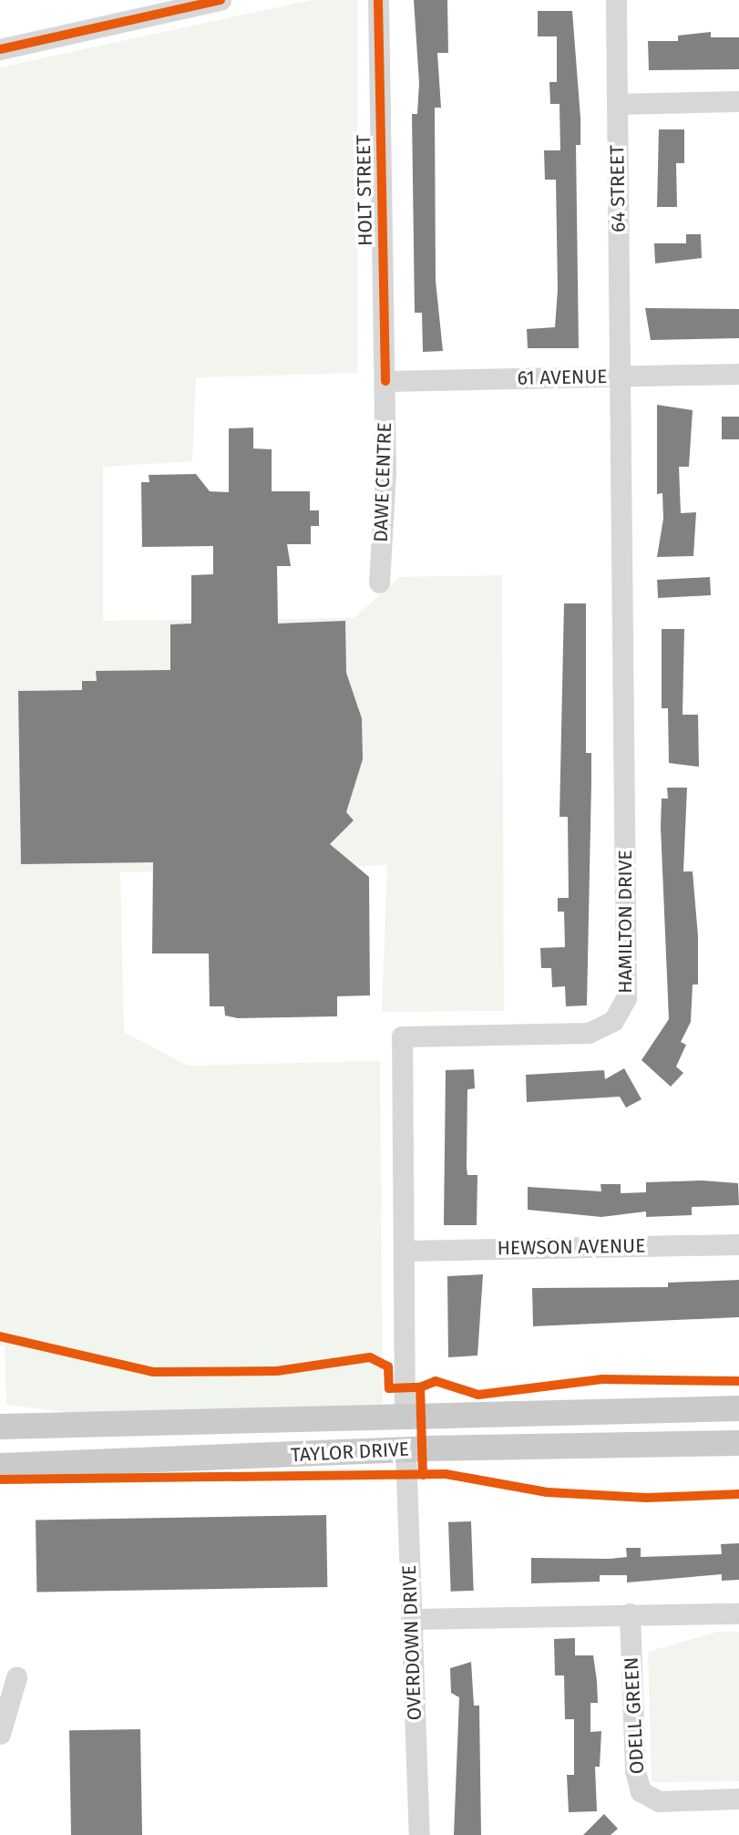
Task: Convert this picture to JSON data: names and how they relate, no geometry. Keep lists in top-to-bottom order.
{
  "streets": {
    "main road": ["TAYLOR DRIVE"],
    "street": [
      "64 STREET",
      "HOLT STREET",
      "61 AVENUE",
      "DAWE CENTRE",
      "HAMILTON DRIVE",
      "HEWSON AVENUE",
      "OVERDOWN DRIVE",
      "ODELL GREEN"
    ]
  },
  "crossings": [
    ["64 STREET", "61 AVENUE"],
    ["64 STREET", "HAMILTON DRIVE"],
    ["HOLT STREET", "61 AVENUE"],
    ["HOLT STREET", "DAWE CENTRE"],
    ["61 AVENUE", "DAWE CENTRE"],
    ["61 AVENUE", "HAMILTON DRIVE"],
    ["HAMILTON DRIVE", "HEWSON AVENUE"],
    ["HAMILTON DRIVE", "TAYLOR DRIVE"],
    ["TAYLOR DRIVE", "OVERDOWN DRIVE"]
  ]
}
